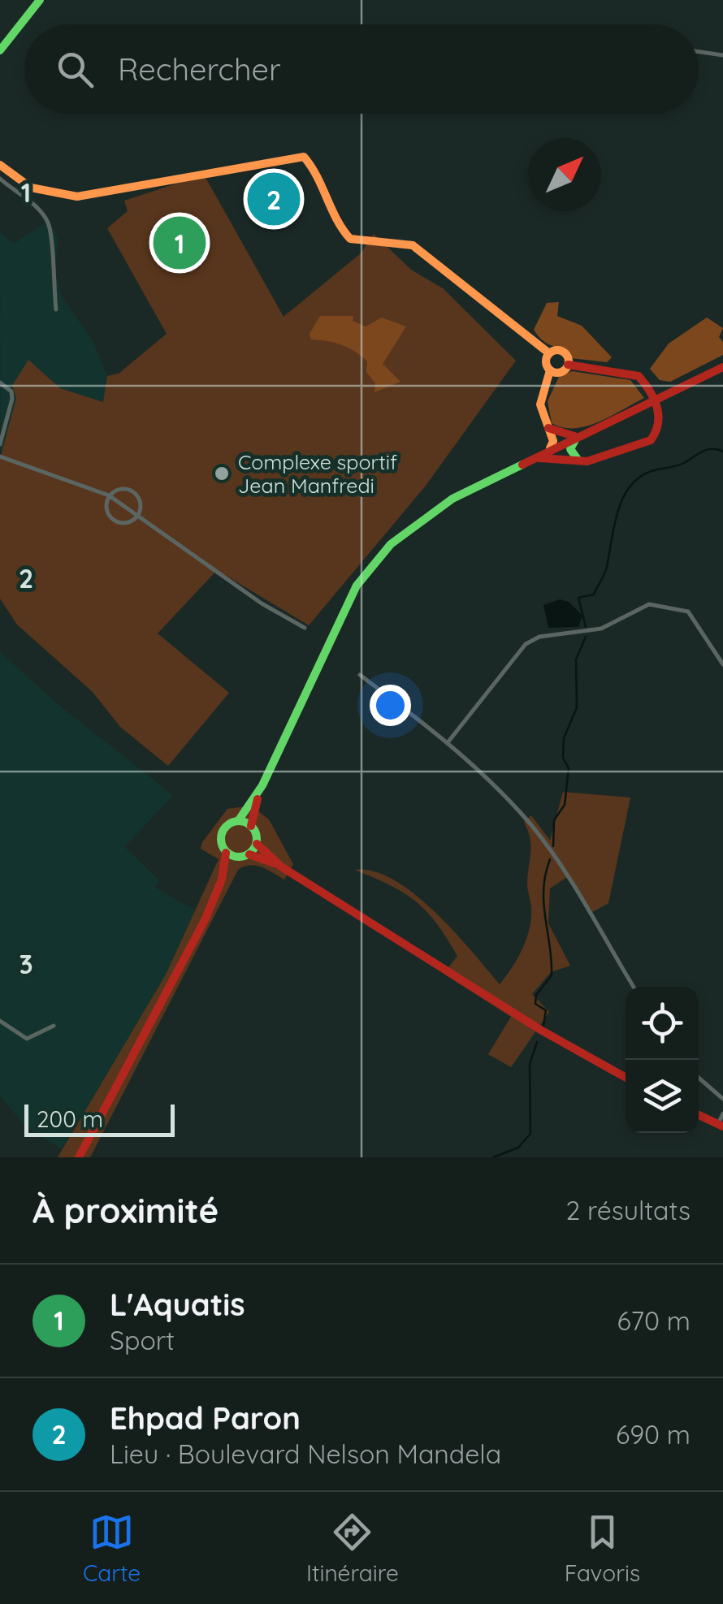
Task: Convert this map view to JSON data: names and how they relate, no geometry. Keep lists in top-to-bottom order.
{
  "places": ["Complexe sportif Jean Manfredi"],
  "scale_bar": "200 m",
  "north": "top right",
  "page": {
    "search": "Rechercher",
    "pins": ["2", "1"],
    "scale": "200 m",
    "heading": ["À proximité", "2 résultats"],
    "list": [
      {
        "mark": "1",
        "name": "L'Aquatis",
        "note": "Sport",
        "value": "670 m"
      },
      {
        "mark": "2",
        "name": "Ehpad Paron",
        "note": "Lieu · Boulevard Nelson Mandela",
        "value": "690 m"
      }
    ],
    "nav": ["Carte", "Itinéraire", "Favoris"]
  },
  "grid": {
    "rows": ["1", "2", "3"]
  }
}
